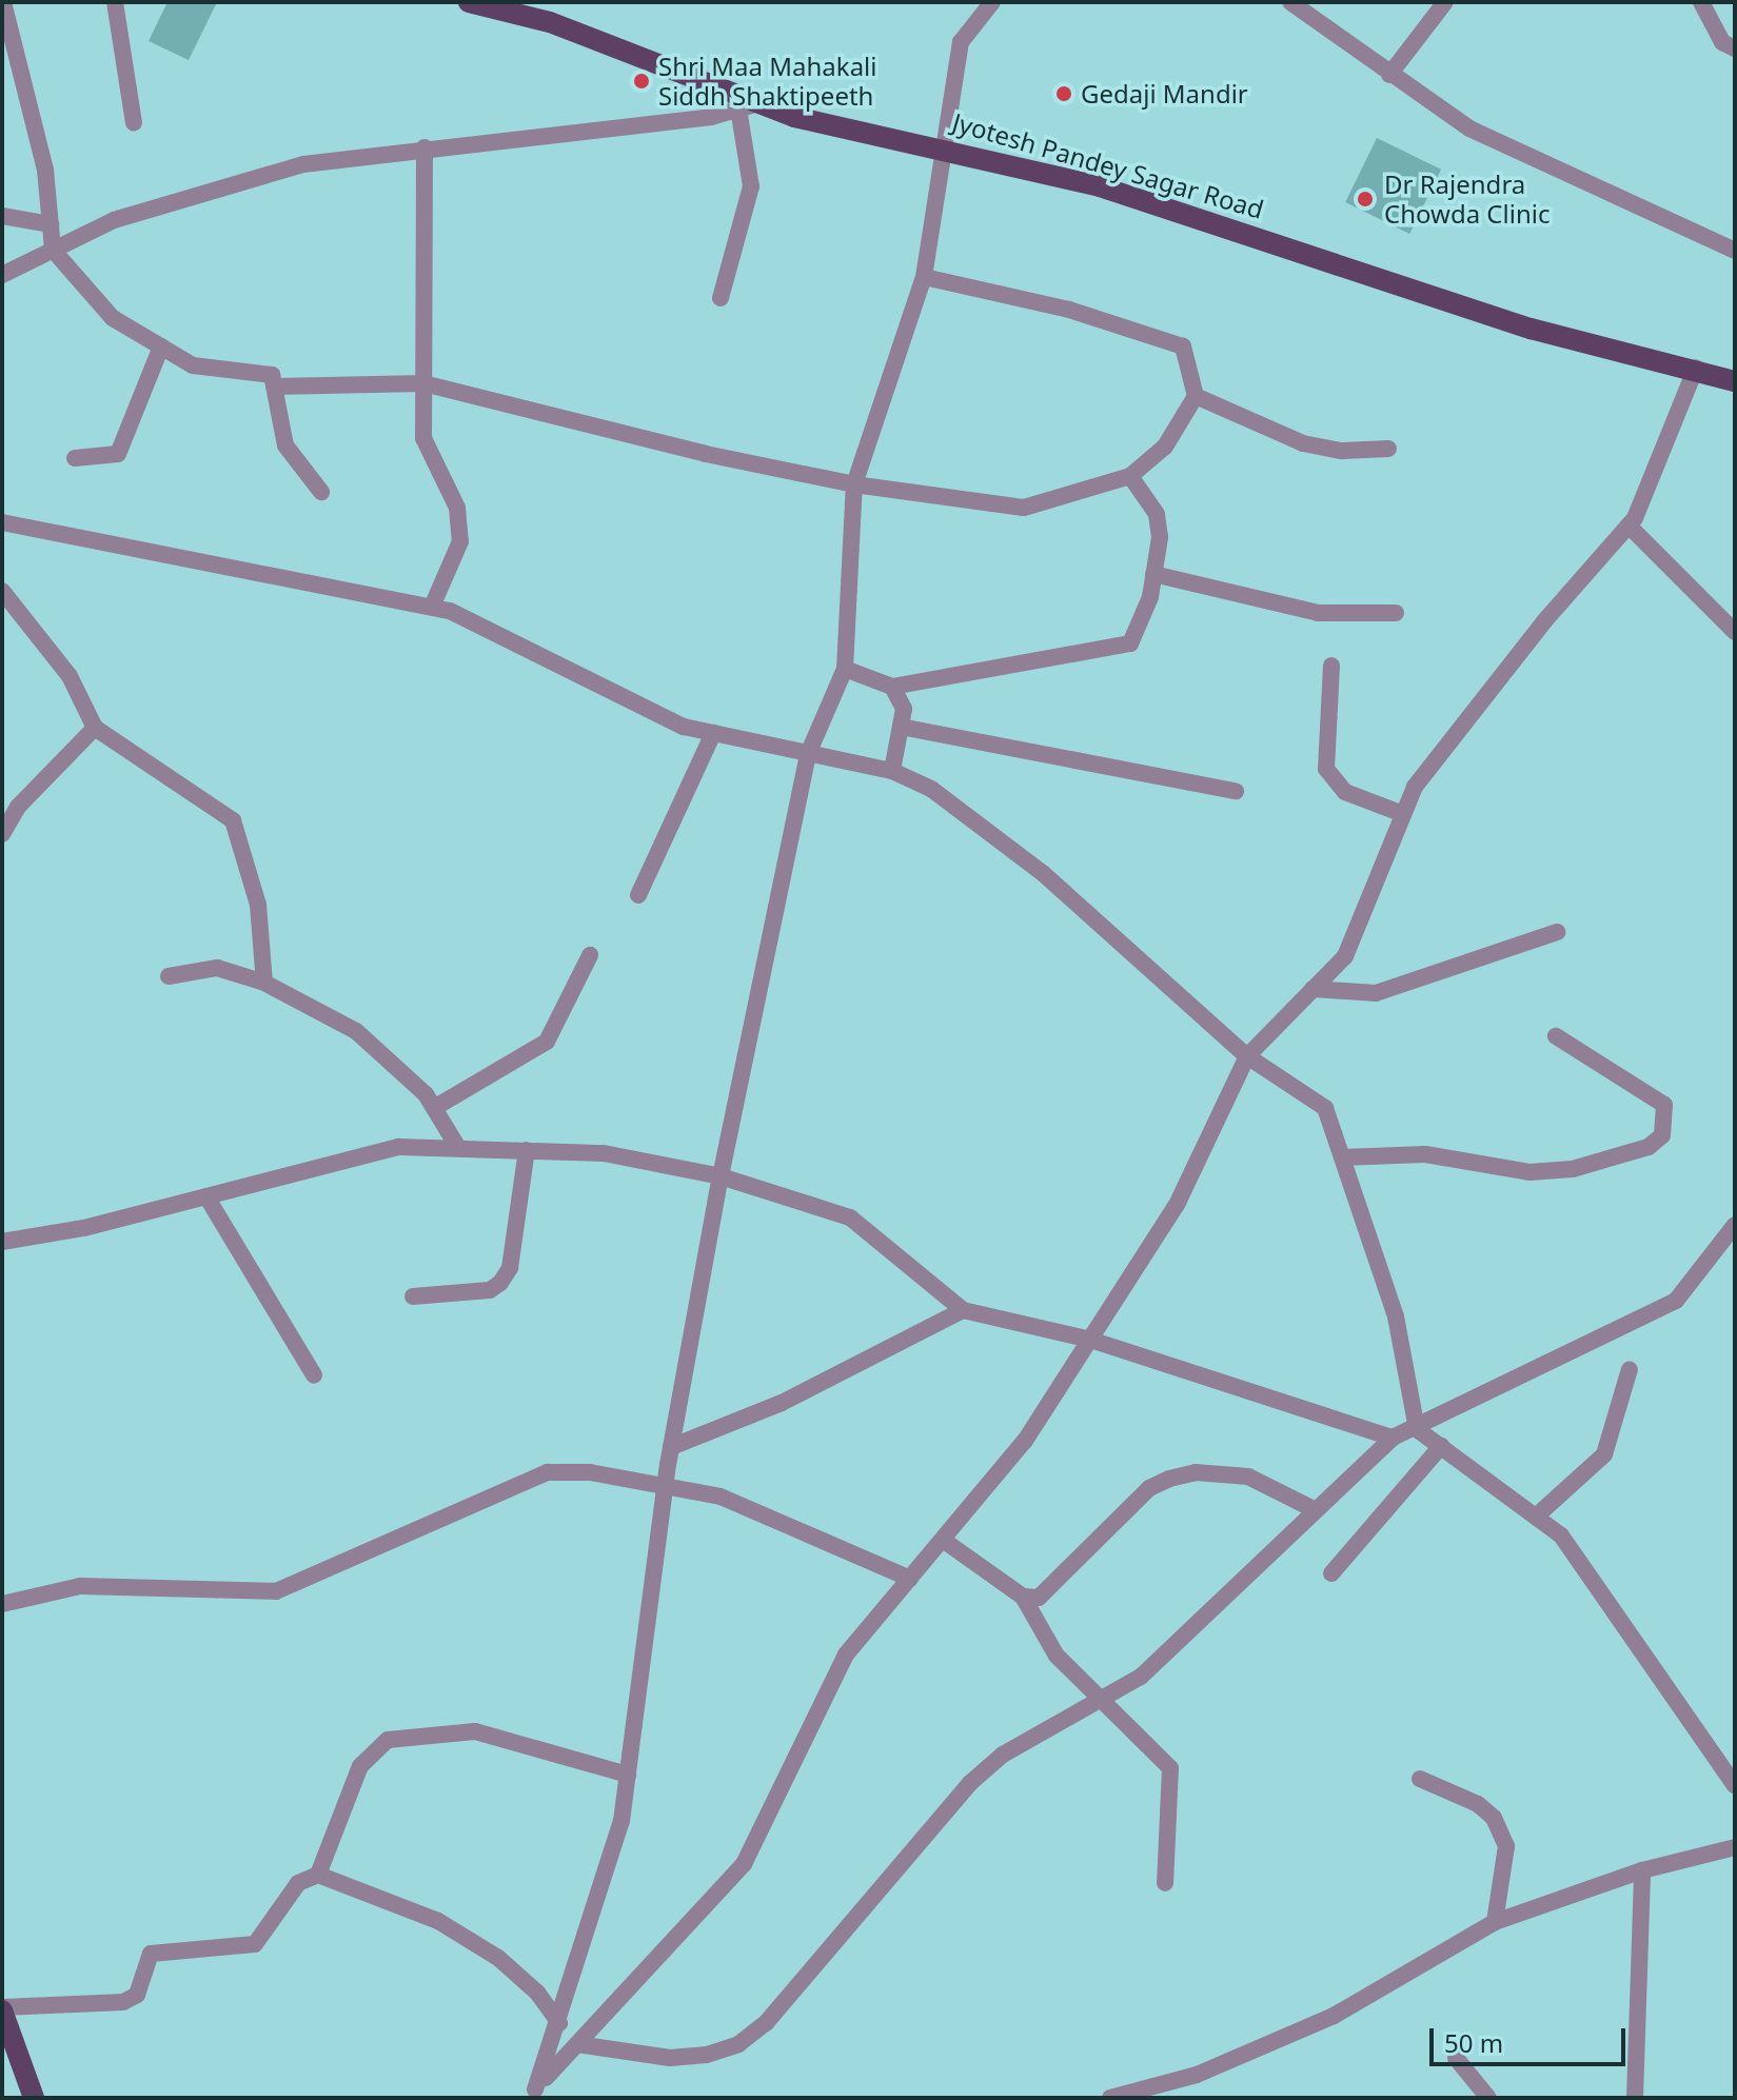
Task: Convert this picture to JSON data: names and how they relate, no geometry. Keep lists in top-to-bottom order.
{
  "streets": {
    "main road": ["Jyotesh Pandey Sagar Road"]
  },
  "places": ["Shri Maa Mahakali Siddh Shaktipeeth", "Gedaji Mandir", "Dr Rajendra Chowda Clinic"],
  "scale_bar": "50 m"
}
